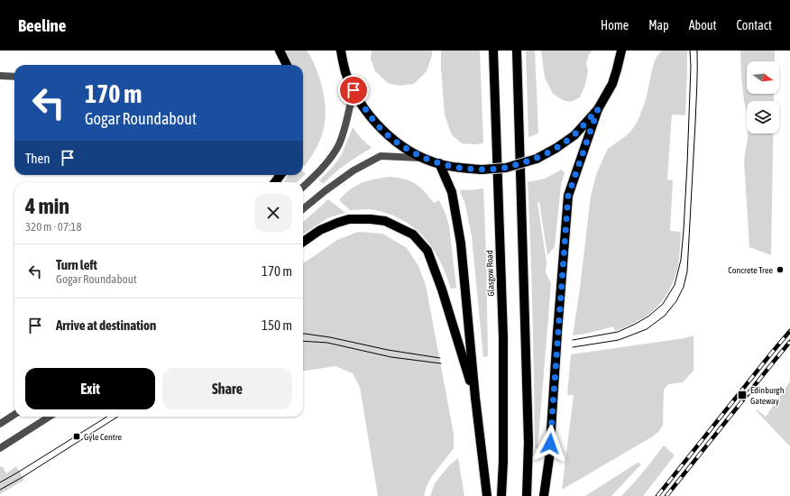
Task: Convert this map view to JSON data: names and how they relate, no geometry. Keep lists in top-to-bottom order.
{
  "streets": {
    "main road": ["Glasgow Road"]
  },
  "places": {
    "other": ["Concrete Tree"],
    "transit": ["Edinburgh Gateway", "Gyle Centre"]
  },
  "north": "right",
  "page": {
    "header": "Beeline",
    "nav": [
      "Home",
      "Map",
      "About",
      "Contact"
    ],
    "turn": ["170 m", "Gogar Roundabout"],
    "then": "Then",
    "heading": ["4 min", "320 m · 07:18"],
    "list": [
      {
        "name": "Turn left",
        "note": "Gogar Roundabout",
        "value": "170 m"
      },
      {
        "name": "Arrive at destination",
        "value": "150 m"
      }
    ],
    "buttons": ["Exit", "Share"]
  }
}
